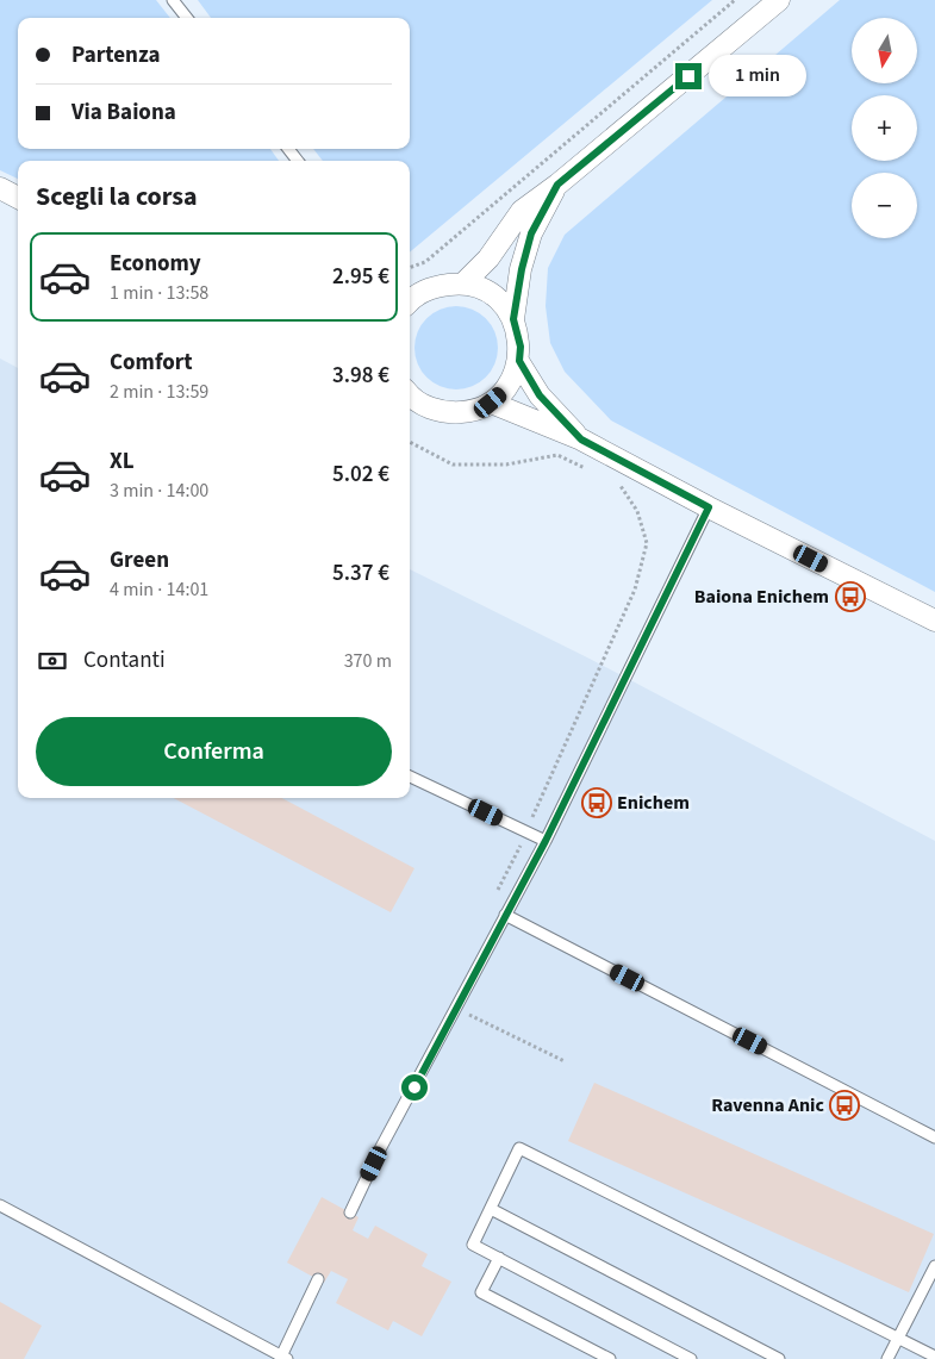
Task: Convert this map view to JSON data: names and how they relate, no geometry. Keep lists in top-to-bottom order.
{
  "places": {
    "bus stop": ["Baiona Enichem", "Enichem", "Ravenna Anic"]
  },
  "north": "bottom",
  "page": {
    "map_buttons": ["+", "−"],
    "banner": ["Partenza", "Via Baiona"],
    "bubble": "1 min",
    "heading": "Scegli la corsa",
    "list": [
      {
        "name": "Economy",
        "note": "1 min · 13:58",
        "value": "2.95 €"
      },
      {
        "name": "Comfort",
        "note": "2 min · 13:59",
        "value": "3.98 €"
      },
      {
        "name": "XL",
        "note": "3 min · 14:00",
        "value": "5.02 €"
      },
      {
        "name": "Green",
        "note": "4 min · 14:01",
        "value": "5.37 €"
      }
    ],
    "pay": ["Contanti", "370 m"],
    "buttons": "Conferma"
  }
}
